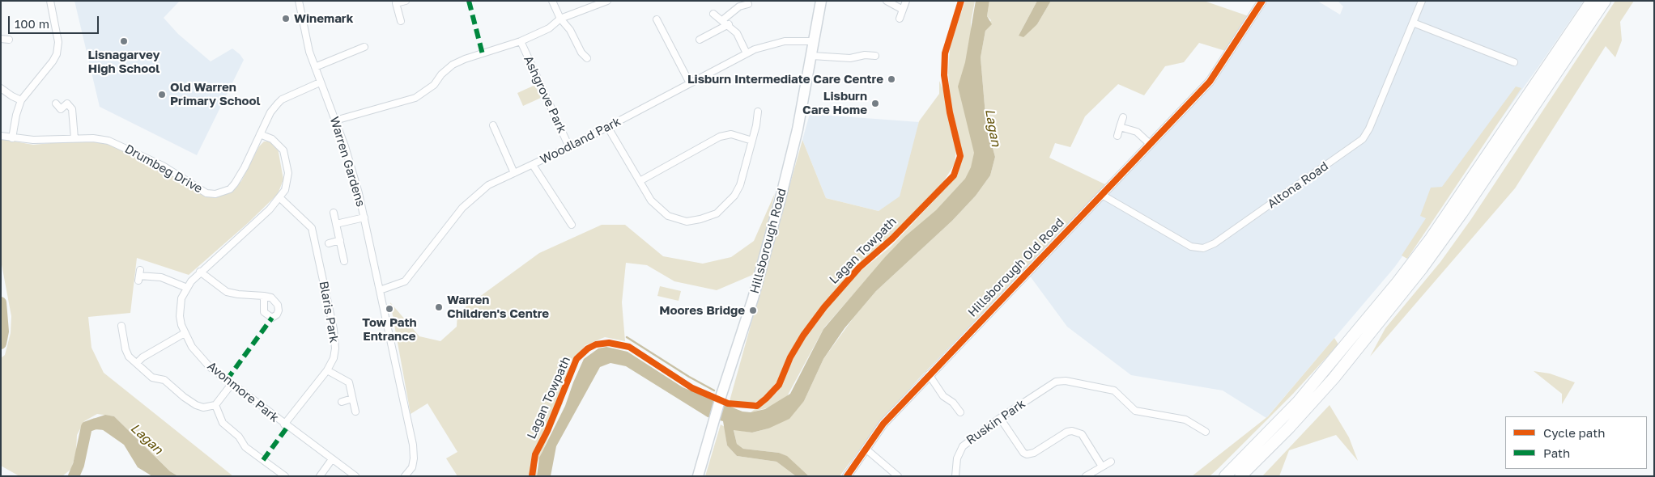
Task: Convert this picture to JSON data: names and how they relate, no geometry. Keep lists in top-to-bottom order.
{
  "streets": {
    "highway": ["Hillsborough Road"],
    "street": [
      "Ashgrove Park",
      "Woodland Park",
      "Warren Gardens",
      "Drumbeg Drive",
      "Altona Road",
      "Hillsborough Old Road",
      "Blaris Park",
      "Avonmore Park",
      "Ruskin Park"
    ],
    "cycle path": ["Lagan Towpath"]
  },
  "crossings": [
    ["Ashgrove Park", "Woodland Park"],
    ["Woodland Park", "Warren Gardens"],
    ["Woodland Park", "Hillsborough Road"],
    ["Warren Gardens", "Drumbeg Drive"],
    ["Altona Road", "Hillsborough Old Road"],
    ["Blaris Park", "Avonmore Park"]
  ],
  "water": ["Lagan"],
  "places": [
    "Winemark",
    "Lisnagarvey High School",
    "Lisburn Intermediate Care Centre",
    "Old Warren Primary School",
    "Lisburn Care Home",
    "Warren Children's Centre",
    "Tow Path Entrance",
    "Moores Bridge"
  ],
  "legend": ["Cycle path", "Path"],
  "scale_bar": "100 m"
}
